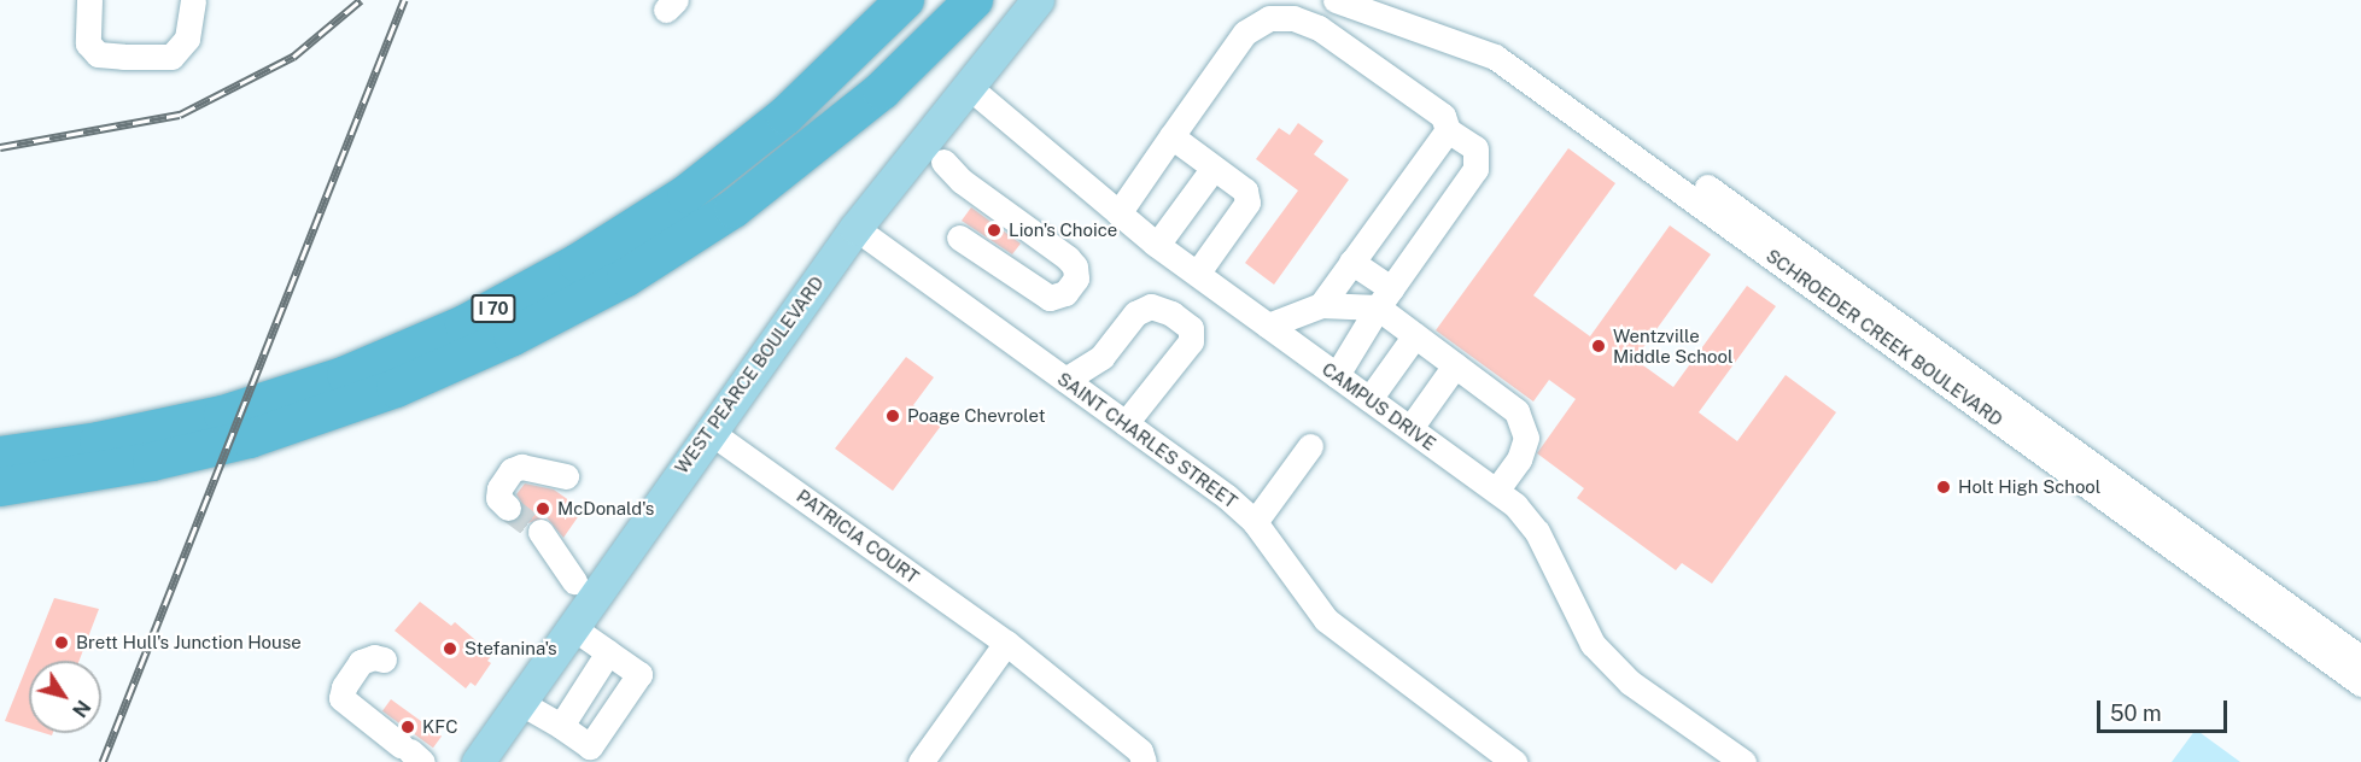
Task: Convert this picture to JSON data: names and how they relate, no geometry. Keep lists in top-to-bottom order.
{
  "streets": {
    "highway": ["I 70"],
    "main road": ["WEST PEARCE BOULEVARD"],
    "street": [
      "SCHROEDER CREEK BOULEVARD",
      "CAMPUS DRIVE",
      "SAINT CHARLES STREET",
      "PATRICIA COURT"
    ]
  },
  "crossings": [
    ["WEST PEARCE BOULEVARD", "CAMPUS DRIVE"],
    ["WEST PEARCE BOULEVARD", "SAINT CHARLES STREET"],
    ["WEST PEARCE BOULEVARD", "PATRICIA COURT"]
  ],
  "places": [
    "Lion's Choice",
    "Wentzville Middle School",
    "Poage Chevrolet",
    "Holt High School",
    "McDonald's",
    "Brett Hull's Junction House",
    "Stefanina's",
    "KFC"
  ],
  "scale_bar": "50 m",
  "north": "bottom right"
}
